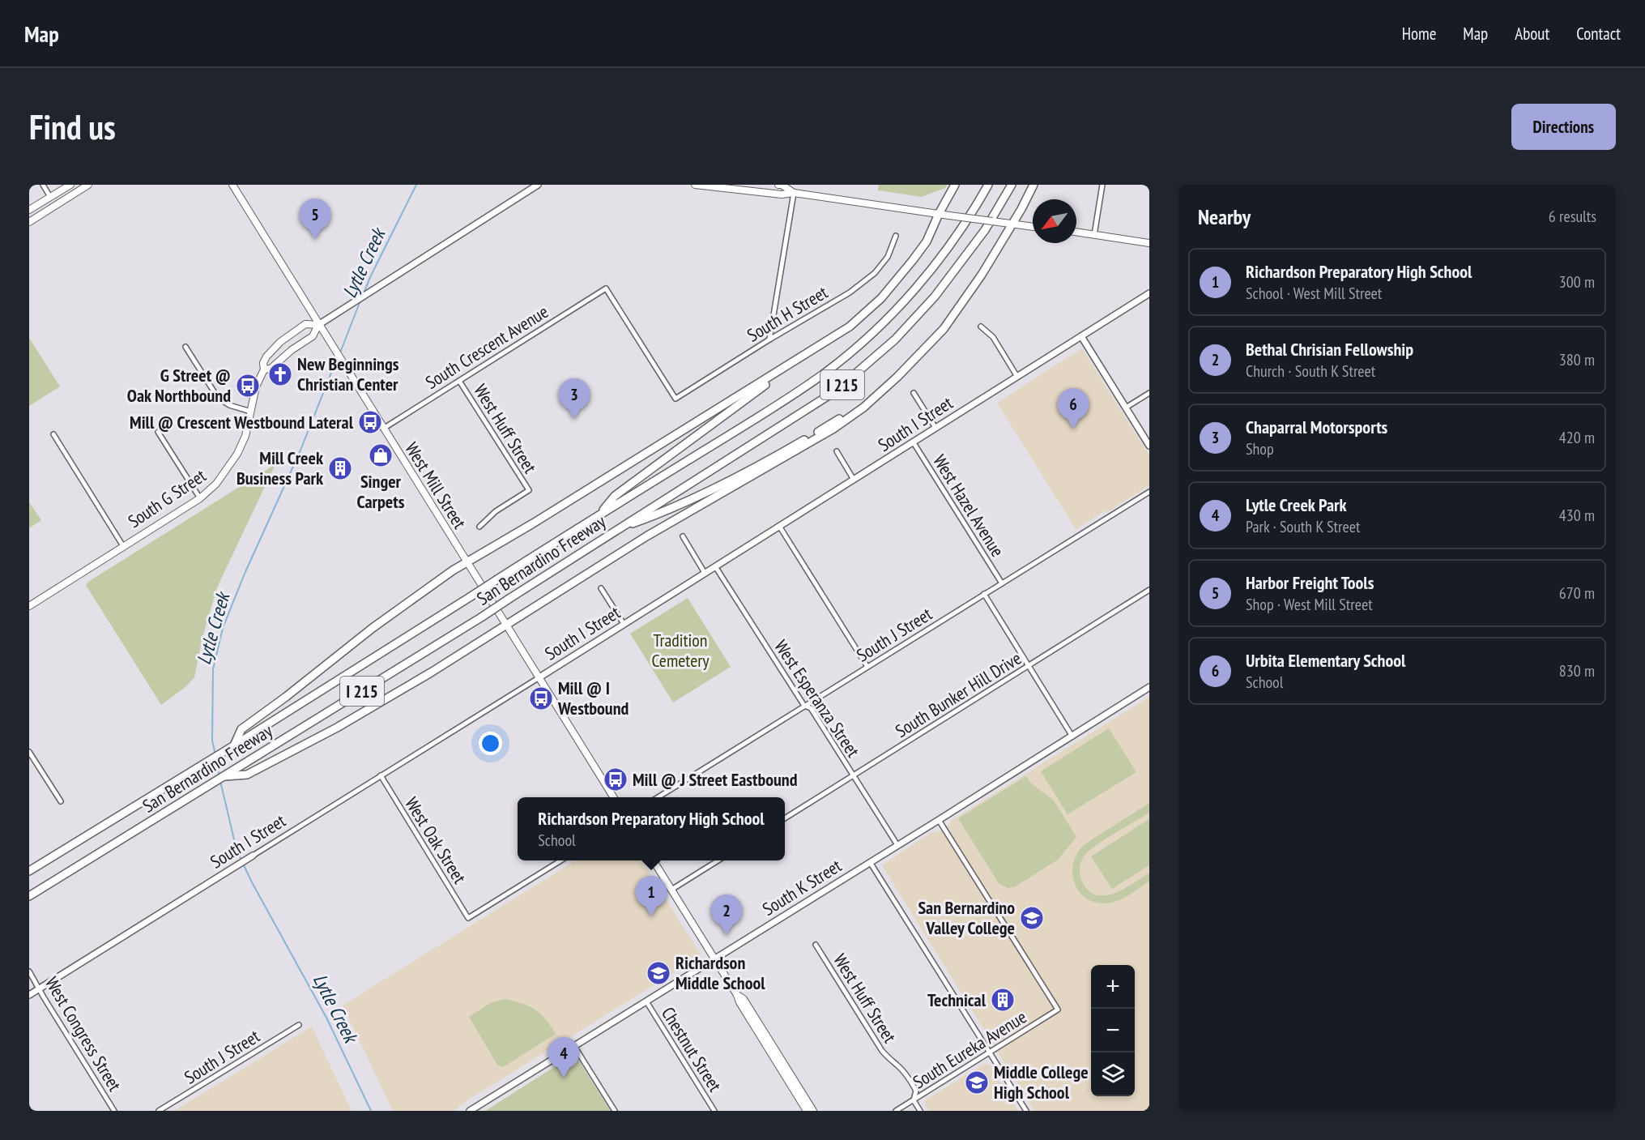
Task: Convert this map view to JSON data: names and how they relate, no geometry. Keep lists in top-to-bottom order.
{
  "streets": {
    "highway": ["I 215", "San Bernardino Freeway"],
    "main road": ["West Mill Street", "South G Street"],
    "street": [
      "South H Street",
      "South Crescent Avenue",
      "South I Street",
      "West Huff Street",
      "West Hazel Avenue",
      "South J Street",
      "South Bunker Hill Drive",
      "West Esperanza Street",
      "West Oak Street",
      "South K Street",
      "West Congress Street",
      "Chestnut Street",
      "South Eureka Avenue"
    ]
  },
  "crossings": [
    ["South H Street", "South Crescent Avenue"],
    ["South Crescent Avenue", "West Huff Street"],
    ["South Crescent Avenue", "West Mill Street"],
    ["South I Street", "West Mill Street"],
    ["South I Street", "West Hazel Avenue"],
    ["South I Street", "West Esperanza Street"],
    ["South I Street", "West Oak Street"],
    ["South I Street", "West Congress Street"],
    ["West Huff Street", "South Eureka Avenue"],
    ["West Mill Street", "South G Street"],
    ["West Hazel Avenue", "South J Street"],
    ["South J Street", "West Esperanza Street"],
    ["South Bunker Hill Drive", "West Esperanza Street"],
    ["West Esperanza Street", "South K Street"],
    ["South K Street", "Chestnut Street"],
    ["South K Street", "South Eureka Avenue"]
  ],
  "water": ["Lytle Creek"],
  "parks": ["Tradition Cemetery"],
  "places": {
    "church": ["New Beginnings Christian Center"],
    "bus stop": [
      "G Street @ Oak Northbound",
      "Mill @ Crescent Westbound Lateral",
      "Mill @ I Westbound",
      "Mill @ J Street Eastbound"
    ],
    "shop": ["Singer Carpets"],
    "building": ["Mill Creek Business Park", "Technical"],
    "school or university": ["San Bernardino Valley College", "Richardson Middle School", "Middle College High School"]
  },
  "north": "bottom left",
  "page": {
    "header": "Map",
    "nav": [
      "Home",
      "Map",
      "About",
      "Contact"
    ],
    "buttons": "Directions",
    "title": "Find us",
    "heading": ["Nearby", "6 results"],
    "pins": [
      "5",
      "3",
      "6",
      "1",
      "2",
      "4"
    ],
    "list": [
      {
        "mark": "1",
        "name": "Richardson Preparatory High School",
        "note": "School · West Mill Street",
        "value": "300 m"
      },
      {
        "mark": "2",
        "name": "Bethal Chrisian Fellowship",
        "note": "Church · South K Street",
        "value": "380 m"
      },
      {
        "mark": "3",
        "name": "Chaparral Motorsports",
        "note": "Shop",
        "value": "420 m"
      },
      {
        "mark": "4",
        "name": "Lytle Creek Park",
        "note": "Park · South K Street",
        "value": "430 m"
      },
      {
        "mark": "5",
        "name": "Harbor Freight Tools",
        "note": "Shop · West Mill Street",
        "value": "670 m"
      },
      {
        "mark": "6",
        "name": "Urbita Elementary School",
        "note": "School",
        "value": "830 m"
      }
    ],
    "popup": ["Richardson Preparatory High School", "School"],
    "map_buttons": ["+", "−"]
  }
}
